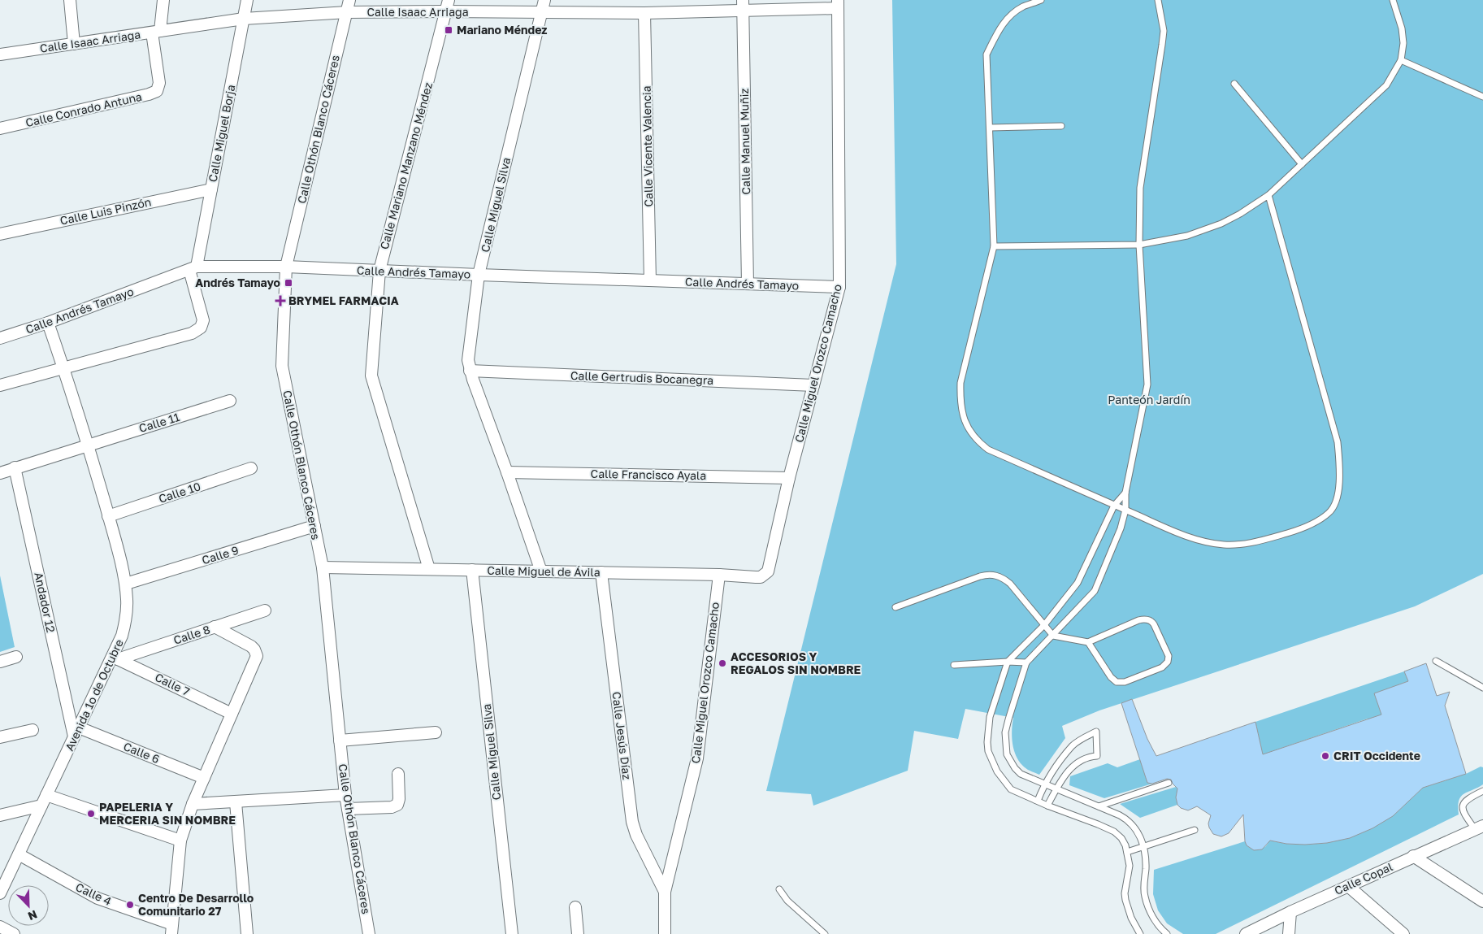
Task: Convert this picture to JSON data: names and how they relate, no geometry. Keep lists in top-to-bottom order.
{
  "streets": {
    "street": [
      "Calle Isaac Arriaga",
      "Calle Conrado Antuna",
      "Calle Othón Blanco Cáceres",
      "Calle Miguel Borja",
      "Calle Manuel Muñiz",
      "Calle Vicente Valencia",
      "Calle Mariano Manzano Méndez",
      "Calle Miguel Silva",
      "Calle Luis Pinzón",
      "Calle Andrés Tamayo",
      "Calle Miguel Orozco Camacho",
      "Calle Gertrudis Bocanegra",
      "Calle 11",
      "Calle Francisco Ayala",
      "Calle 10",
      "Calle 9",
      "Calle Miguel de Ávila",
      "Andador 12",
      "Calle 8",
      "Calle 7",
      "Avenida 1o de Octubre",
      "Calle Jesús Díaz",
      "Calle 6",
      "Calle Copal",
      "Calle 4"
    ]
  },
  "crossings": [
    ["Calle Isaac Arriaga", "Calle Conrado Antuna"],
    ["Calle Isaac Arriaga", "Calle Othón Blanco Cáceres"],
    ["Calle Isaac Arriaga", "Calle Miguel Borja"],
    ["Calle Isaac Arriaga", "Calle Manuel Muñiz"],
    ["Calle Isaac Arriaga", "Calle Vicente Valencia"],
    ["Calle Isaac Arriaga", "Calle Mariano Manzano Méndez"],
    ["Calle Isaac Arriaga", "Calle Miguel Silva"],
    ["Calle Isaac Arriaga", "Calle Miguel Orozco Camacho"],
    ["Calle Othón Blanco Cáceres", "Calle Andrés Tamayo"],
    ["Calle Othón Blanco Cáceres", "Calle 9"],
    ["Calle Othón Blanco Cáceres", "Calle Miguel de Ávila"],
    ["Calle Miguel Borja", "Calle Luis Pinzón"],
    ["Calle Miguel Borja", "Calle Andrés Tamayo"],
    ["Calle Manuel Muñiz", "Calle Andrés Tamayo"],
    ["Calle Vicente Valencia", "Calle Andrés Tamayo"],
    ["Calle Mariano Manzano Méndez", "Calle Andrés Tamayo"],
    ["Calle Mariano Manzano Méndez", "Calle Miguel de Ávila"],
    ["Calle Miguel Silva", "Calle Andrés Tamayo"],
    ["Calle Miguel Silva", "Calle Gertrudis Bocanegra"],
    ["Calle Miguel Silva", "Calle Francisco Ayala"],
    ["Calle Miguel Silva", "Calle Miguel de Ávila"],
    ["Calle Andrés Tamayo", "Calle Miguel Orozco Camacho"],
    ["Calle Andrés Tamayo", "Avenida 1o de Octubre"],
    ["Calle Miguel Orozco Camacho", "Calle Gertrudis Bocanegra"],
    ["Calle Miguel Orozco Camacho", "Calle Francisco Ayala"],
    ["Calle Miguel Orozco Camacho", "Calle Miguel de Ávila"],
    ["Calle Miguel Orozco Camacho", "Calle Jesús Díaz"],
    ["Calle 11", "Andador 12"],
    ["Calle 11", "Avenida 1o de Octubre"],
    ["Calle 10", "Avenida 1o de Octubre"],
    ["Calle 9", "Avenida 1o de Octubre"],
    ["Calle Miguel de Ávila", "Calle Jesús Díaz"],
    ["Andador 12", "Avenida 1o de Octubre"],
    ["Andador 12", "Calle 6"],
    ["Calle 8", "Calle 7"],
    ["Calle 8", "Avenida 1o de Octubre"],
    ["Calle 7", "Avenida 1o de Octubre"],
    ["Avenida 1o de Octubre", "Calle 6"],
    ["Avenida 1o de Octubre", "Calle 4"]
  ],
  "parks": ["Panteón Jardín"],
  "places": {
    "transit": ["Mariano Méndez", "Andrés Tamayo"],
    "health": ["BRYMEL FARMACIA"],
    "other": [
      "ACCESORIOS Y REGALOS SIN NOMBRE",
      "CRIT Occidente",
      "PAPELERIA Y MERCERIA SIN NOMBRE",
      "Centro De Desarrollo Comunitario 27"
    ]
  },
  "north": "bottom right"
}
